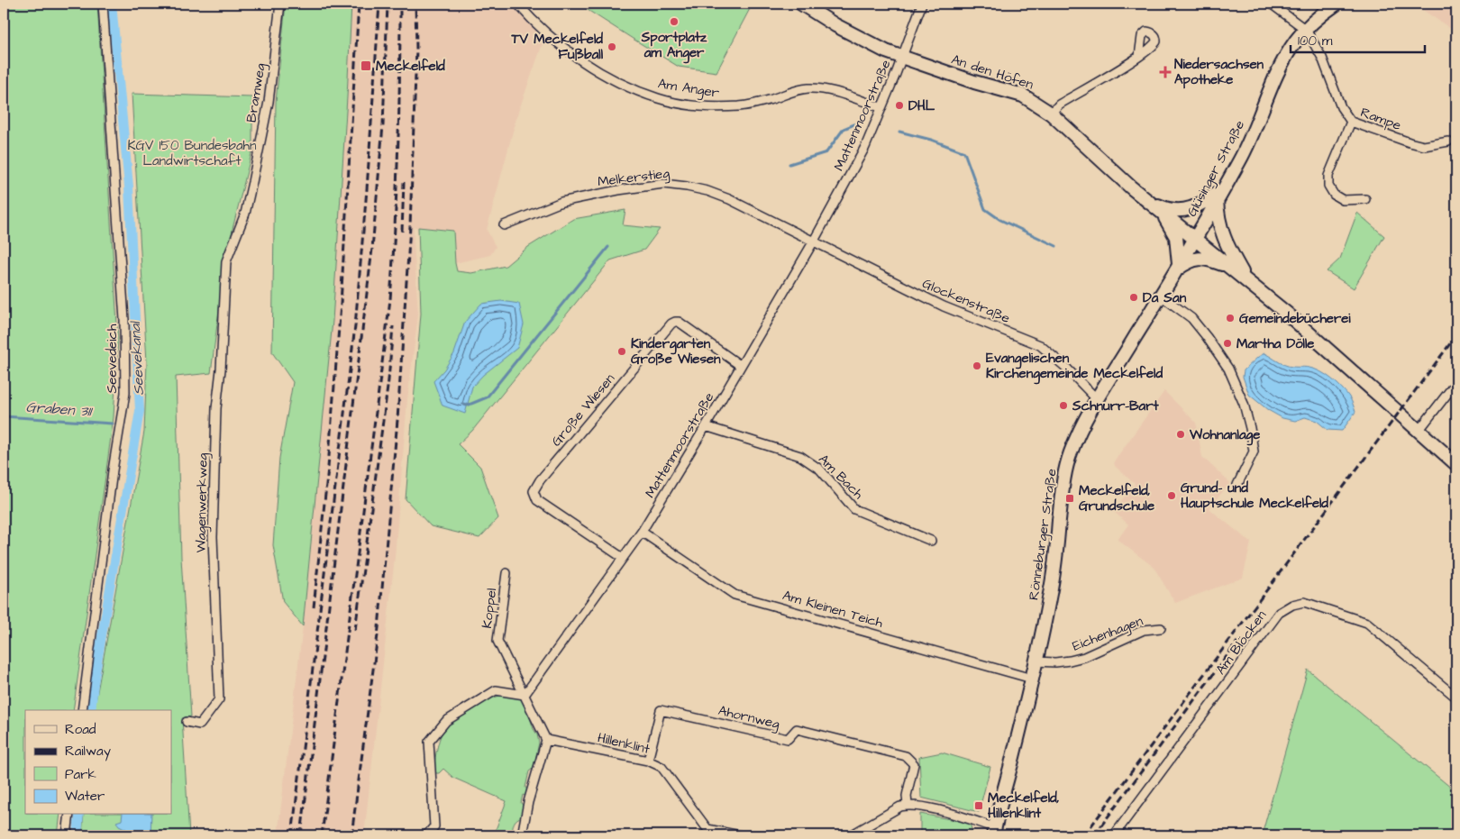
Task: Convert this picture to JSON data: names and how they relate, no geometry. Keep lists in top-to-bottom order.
{
  "streets": {
    "street": [
      "An den Höfen",
      "Am Anger",
      "Bramweg",
      "Mattenmoorstraße",
      "Rampe",
      "Glüsinger Straße",
      "Melkerstieg",
      "Glockenstraße",
      "Seevedeich",
      "Große Wiesen",
      "Am Bach",
      "Wagenwerkweg",
      "Rönneburger Straße",
      "Koppel",
      "Am Kleinen Teich",
      "Eichenhagen",
      "Am Blöcken",
      "Ahornweg",
      "Hillenklint"
    ]
  },
  "crossings": [
    ["An den Höfen", "Mattenmoorstraße"],
    ["An den Höfen", "Glüsinger Straße"],
    ["An den Höfen", "Rönneburger Straße"],
    ["Am Anger", "Mattenmoorstraße"],
    ["Bramweg", "Wagenwerkweg"],
    ["Mattenmoorstraße", "Melkerstieg"],
    ["Mattenmoorstraße", "Glockenstraße"],
    ["Mattenmoorstraße", "Große Wiesen"],
    ["Mattenmoorstraße", "Am Bach"],
    ["Mattenmoorstraße", "Koppel"],
    ["Mattenmoorstraße", "Am Kleinen Teich"],
    ["Rampe", "Glüsinger Straße"],
    ["Glüsinger Straße", "Rönneburger Straße"],
    ["Melkerstieg", "Glockenstraße"],
    ["Glockenstraße", "Rönneburger Straße"],
    ["Rönneburger Straße", "Am Kleinen Teich"],
    ["Rönneburger Straße", "Eichenhagen"],
    ["Ahornweg", "Hillenklint"]
  ],
  "water": ["Seevekanal", "Graben 311"],
  "parks": ["KGV 150 Bundesbahn Landwirtschaft"],
  "places": {
    "other": [
      "Sportplatz am Anger",
      "TV Meckelfeld Fußball",
      "DHL",
      "Da San",
      "Gemeindebücherei",
      "Martha Dölle",
      "Kindergarten Große Wiesen",
      "Evangelischen Kirchengemeinde Meckelfeld",
      "Schnurr-Bart",
      "Wohnanlage",
      "Grund- und Hauptschule Meckelfeld"
    ],
    "transit": ["Meckelfeld", "Meckelfeld, Grundschule", "Meckelfeld, Hillenklint"],
    "health": ["Niedersachsen Apotheke"]
  },
  "legend": [
    "Road",
    "Railway",
    "Park",
    "Water"
  ],
  "scale_bar": "100 m"
}
